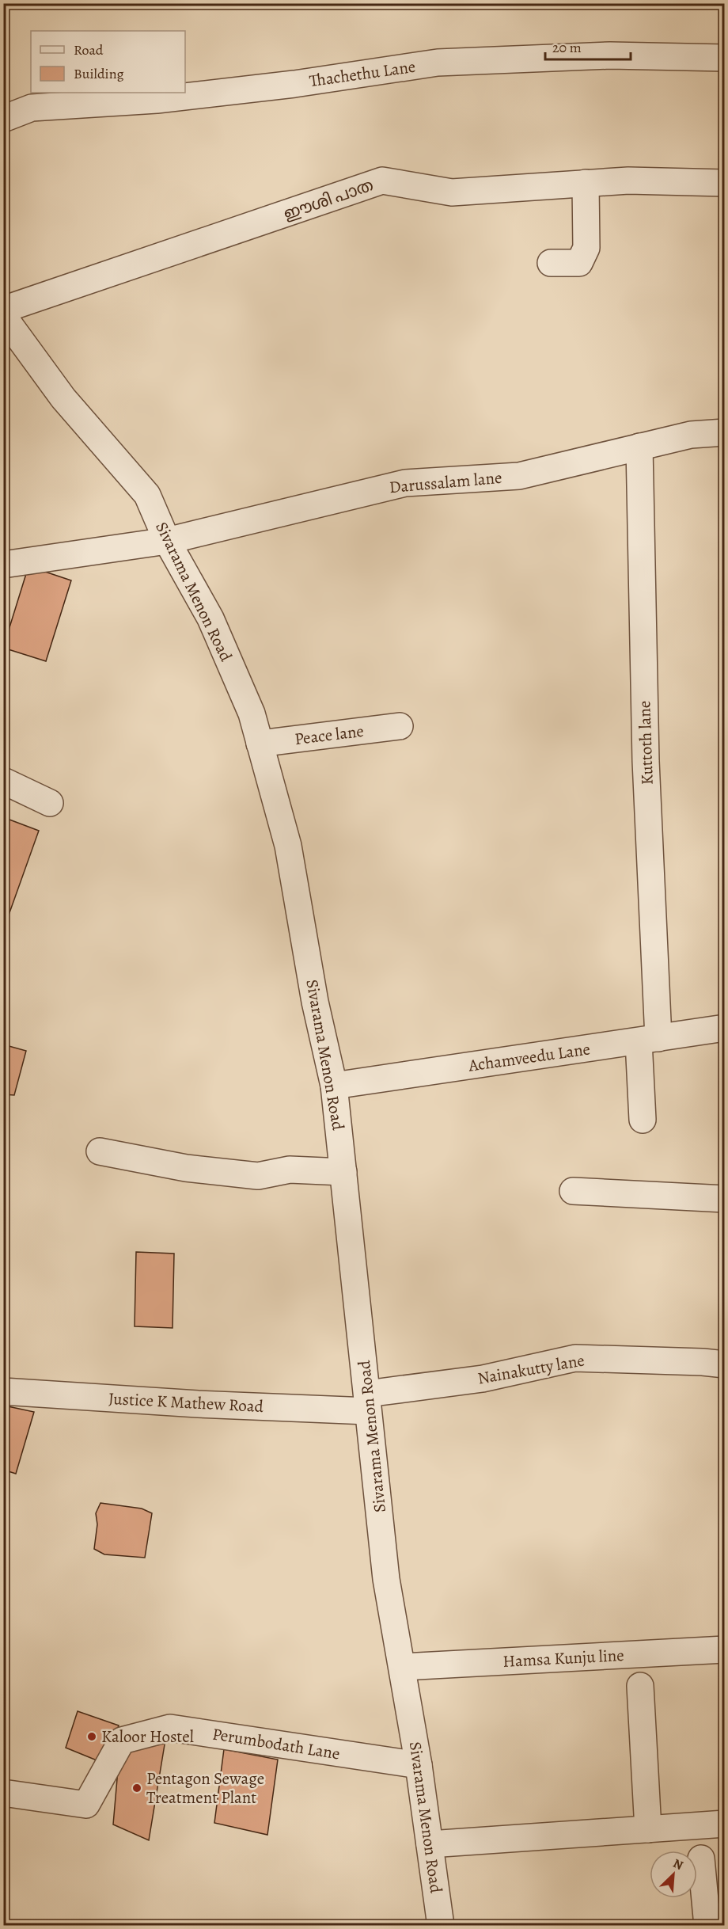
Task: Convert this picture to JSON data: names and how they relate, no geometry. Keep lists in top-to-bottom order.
{
  "streets": {
    "street": [
      "Thachethu Lane",
      "ഈശി പാത",
      "Darussalam lane",
      "Sivarama Menon Road",
      "Peace lane",
      "Kuttoth lane",
      "Achamveedu Lane",
      "Nainakutty lane",
      "Justice K Mathew Road",
      "Hamsa Kunju line",
      "Perumbodath Lane"
    ]
  },
  "crossings": [
    ["Darussalam lane", "Sivarama Menon Road"],
    ["Darussalam lane", "Kuttoth lane"],
    ["Sivarama Menon Road", "Peace lane"],
    ["Sivarama Menon Road", "Achamveedu Lane"],
    ["Sivarama Menon Road", "Nainakutty lane"],
    ["Sivarama Menon Road", "Justice K Mathew Road"],
    ["Sivarama Menon Road", "Hamsa Kunju line"],
    ["Sivarama Menon Road", "Perumbodath Lane"],
    ["Kuttoth lane", "Achamveedu Lane"],
    ["Nainakutty lane", "Justice K Mathew Road"]
  ],
  "places": ["Kaloor Hostel", "Pentagon Sewage Treatment Plant"],
  "legend": ["Road", "Building"],
  "scale_bar": "20 m",
  "north": "top right"
}
